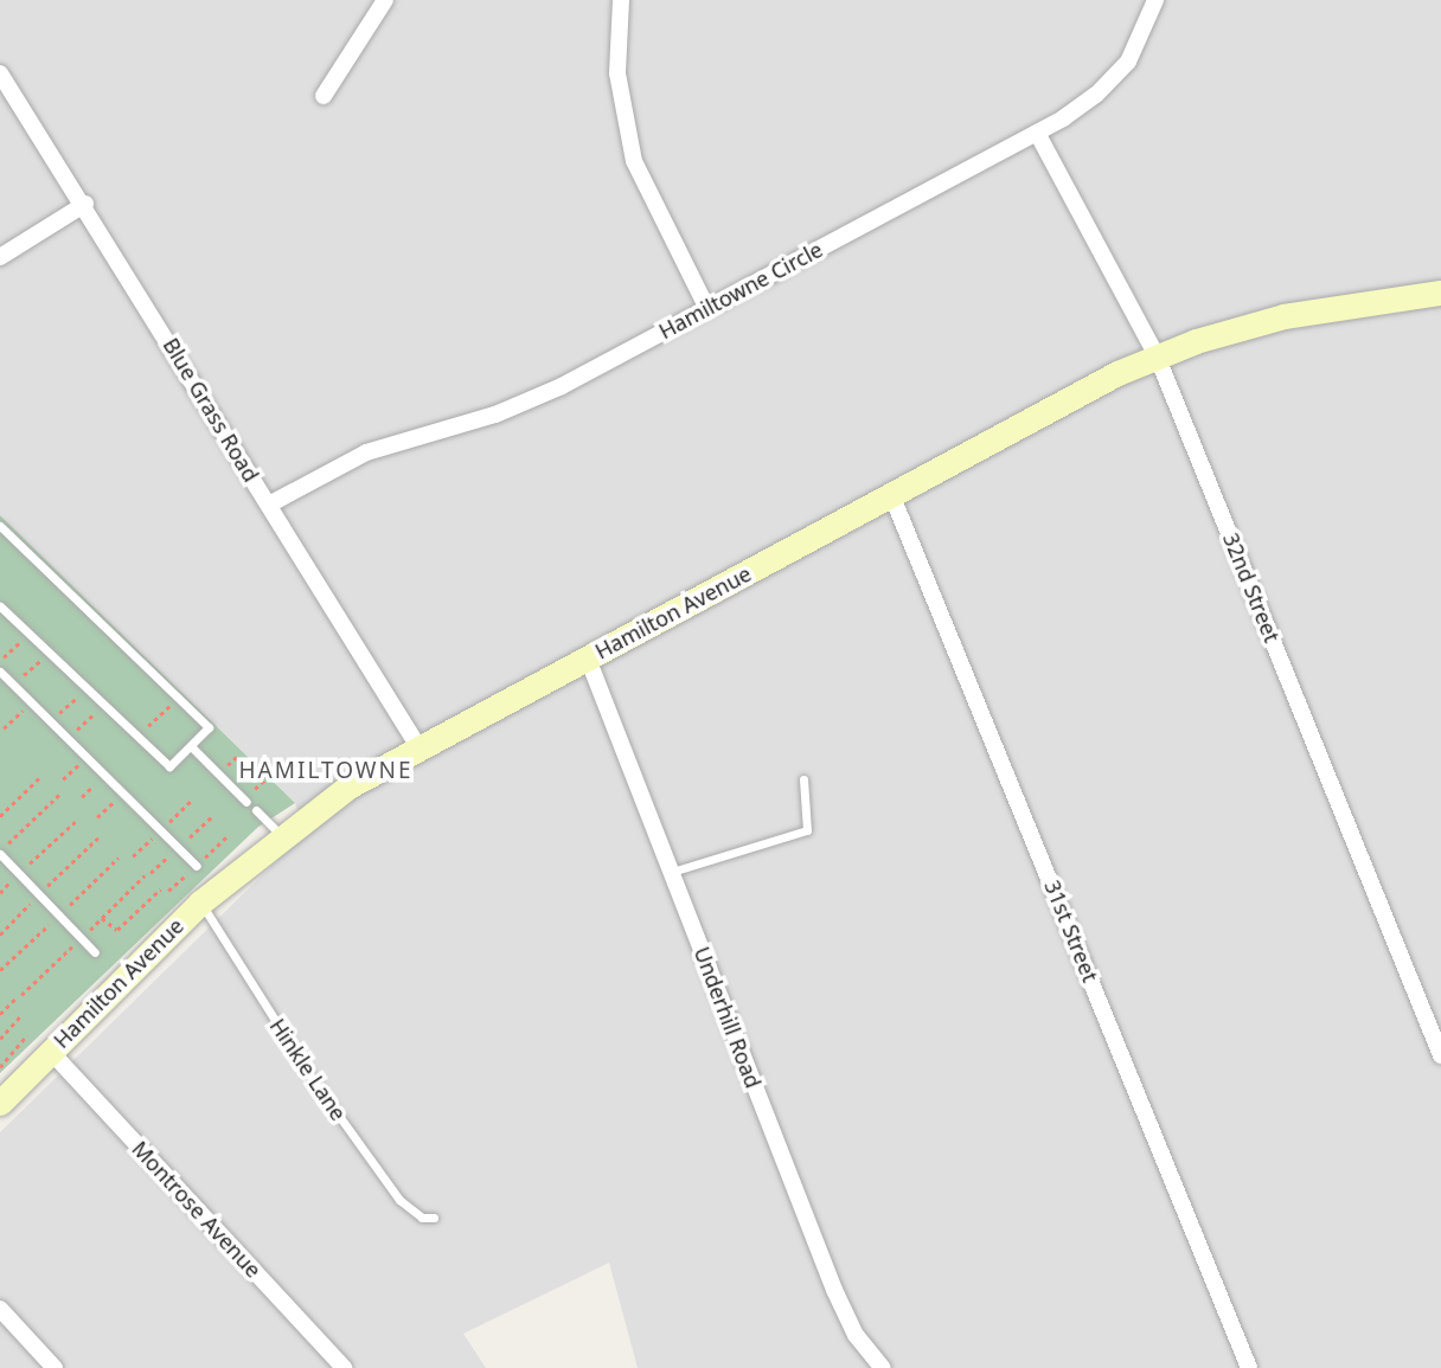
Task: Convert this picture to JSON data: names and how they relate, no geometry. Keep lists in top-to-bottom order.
{
  "streets": {
    "street": [
      "Hamiltowne Circle",
      "Blue Grass Road",
      "32nd Street",
      "Hamilton Avenue",
      "31st Street",
      "Underhill Road",
      "Montrose Avenue"
    ],
    "lane": ["Hinkle Lane"]
  },
  "crossings": [
    ["Hamiltowne Circle", "Blue Grass Road"],
    ["Hamiltowne Circle", "32nd Street"],
    ["Blue Grass Road", "Hamilton Avenue"],
    ["32nd Street", "Hamilton Avenue"],
    ["Hamilton Avenue", "31st Street"],
    ["Hamilton Avenue", "Underhill Road"],
    ["Hamilton Avenue", "Hinkle Lane"],
    ["Hamilton Avenue", "Montrose Avenue"]
  ],
  "districts": ["HAMILTOWNE"]
}
